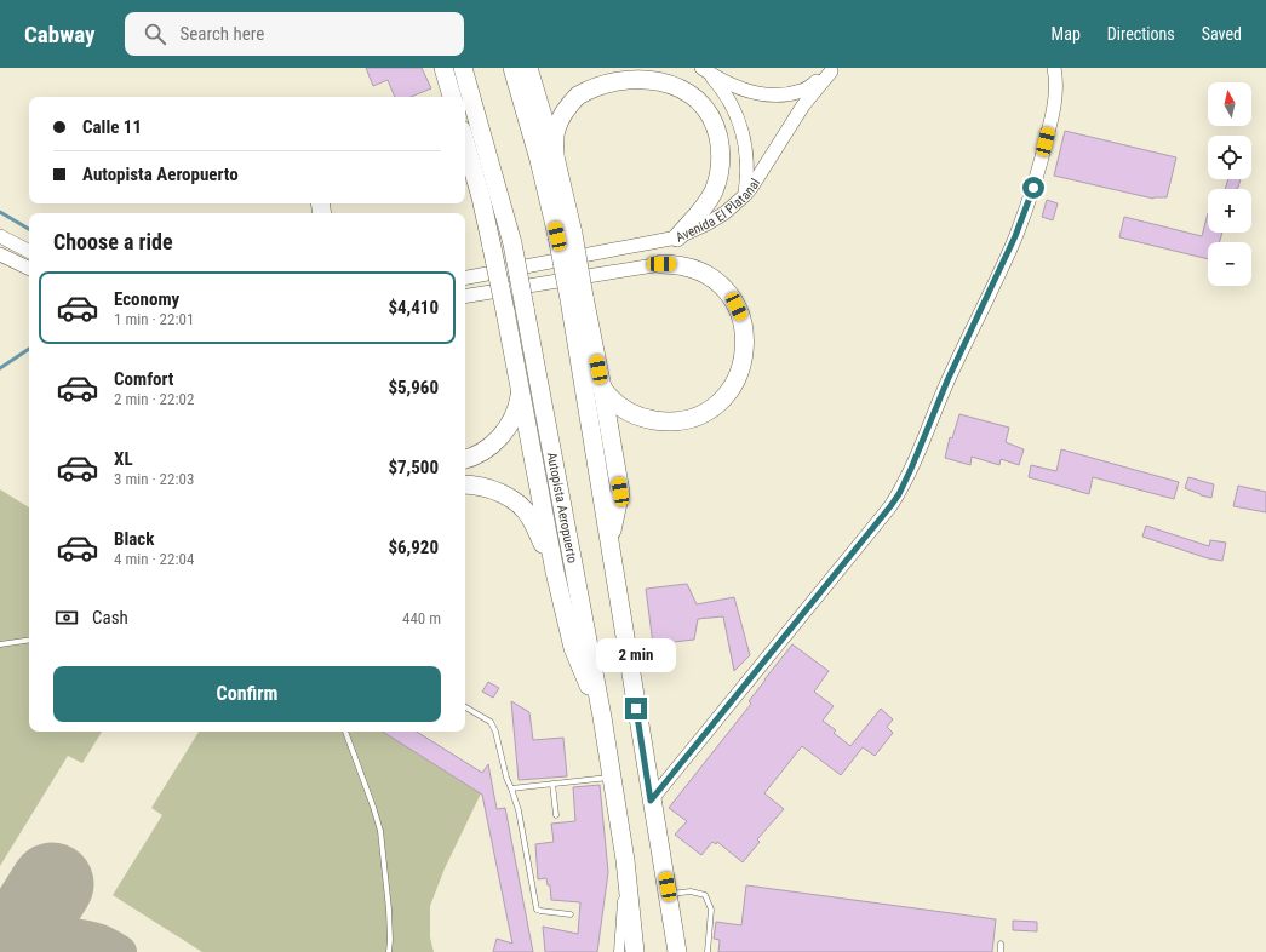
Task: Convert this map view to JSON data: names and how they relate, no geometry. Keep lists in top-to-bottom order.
{
  "streets": {
    "highway": ["Autopista Aeropuerto"],
    "main road": ["Avenida El Platanal"]
  },
  "north": "top",
  "page": {
    "header": "Cabway",
    "search": "Search here",
    "nav": ["Map", "Directions", "Saved"],
    "map_buttons": ["+", "−"],
    "banner": ["Calle 11", "Autopista Aeropuerto"],
    "heading": "Choose a ride",
    "list": [
      {
        "name": "Economy",
        "note": "1 min · 22:01",
        "value": "$4,410"
      },
      {
        "name": "Comfort",
        "note": "2 min · 22:02",
        "value": "$5,960"
      },
      {
        "name": "XL",
        "note": "3 min · 22:03",
        "value": "$7,500"
      },
      {
        "name": "Black",
        "note": "4 min · 22:04",
        "value": "$6,920"
      }
    ],
    "pay": ["Cash", "440 m"],
    "bubble": "2 min",
    "buttons": "Confirm"
  }
}
